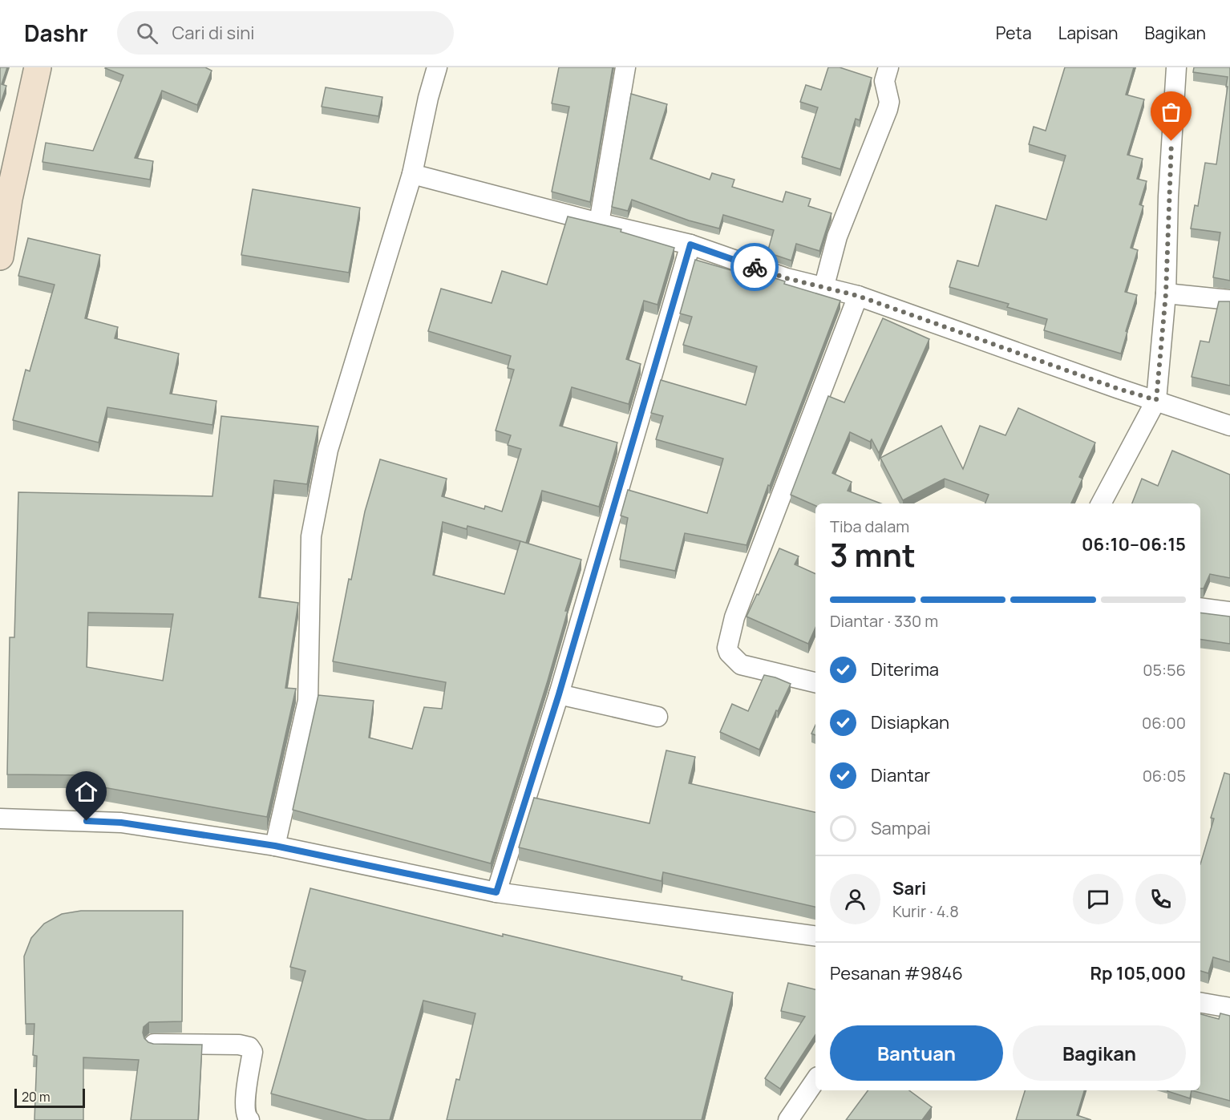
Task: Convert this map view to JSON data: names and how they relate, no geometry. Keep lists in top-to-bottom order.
{
  "scale_bar": "20 m",
  "page": {
    "header": "Dashr",
    "search": "Cari di sini",
    "nav": ["Peta", "Lapisan", "Bagikan"],
    "heading": ["3 mnt", "Tiba dalam", "06:10–06:15"],
    "panel": [
      "Sari",
      "Kurir · 4.8",
      "Pesanan #9846",
      "Rp 105,000"
    ],
    "bar": "Diantar · 330 m",
    "list": [
      ["Diterima", "05:56"],
      ["Disiapkan", "06:00"],
      ["Diantar", "06:05"],
      "Sampai"
    ],
    "buttons": ["Bantuan", "Bagikan"],
    "scale": "20 m"
  }
}
